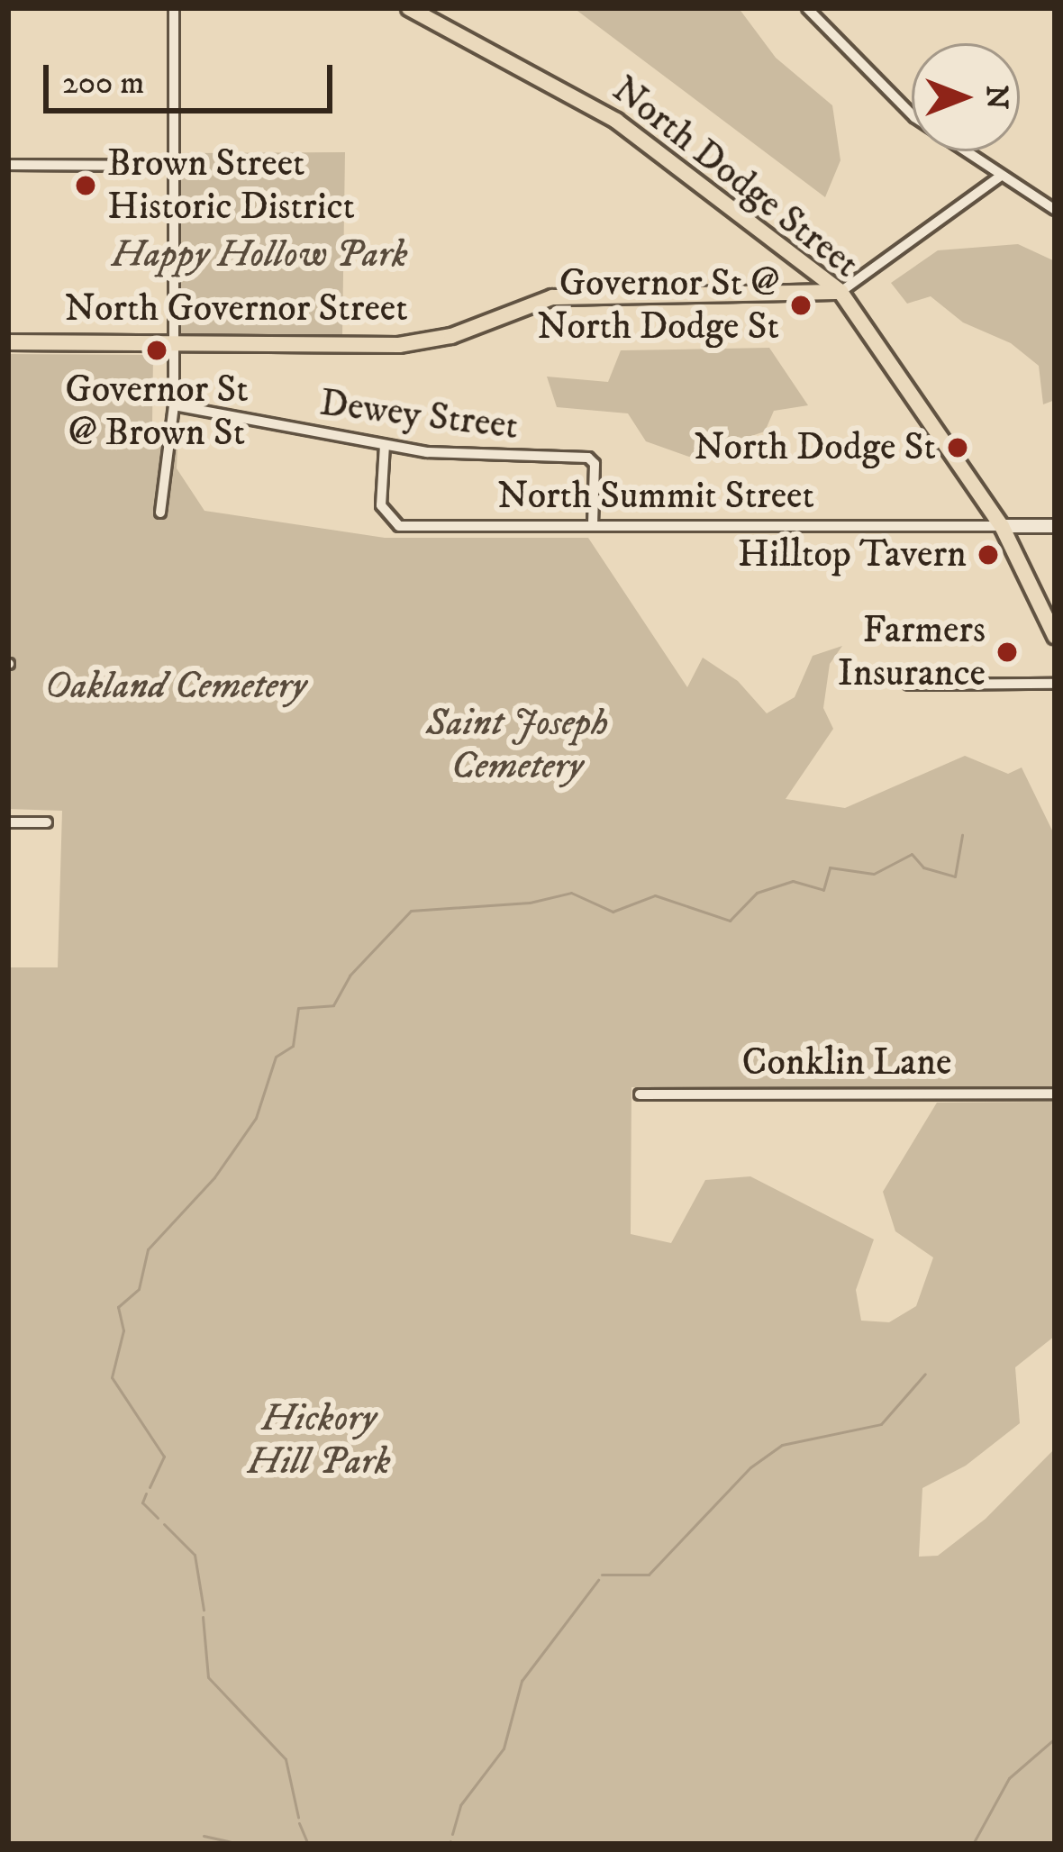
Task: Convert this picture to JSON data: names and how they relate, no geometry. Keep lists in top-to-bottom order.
{
  "streets": {
    "main road": ["North Dodge Street", "North Governor Street"],
    "street": ["Dewey Street", "North Summit Street", "Conklin Lane"]
  },
  "crossings": [
    ["North Dodge Street", "North Governor Street"],
    ["North Dodge Street", "North Summit Street"],
    ["Dewey Street", "North Summit Street"]
  ],
  "parks": [
    "Happy Hollow Park",
    "Oakland Cemetery",
    "Saint Joseph Cemetery",
    "Hickory Hill Park"
  ],
  "places": [
    "Brown Street Historic District",
    "Governor St @ North Dodge St",
    "Governor St @ Brown St",
    "North Dodge St",
    "Hilltop Tavern",
    "Farmers Insurance"
  ],
  "scale_bar": "200 m",
  "north": "right"
}
